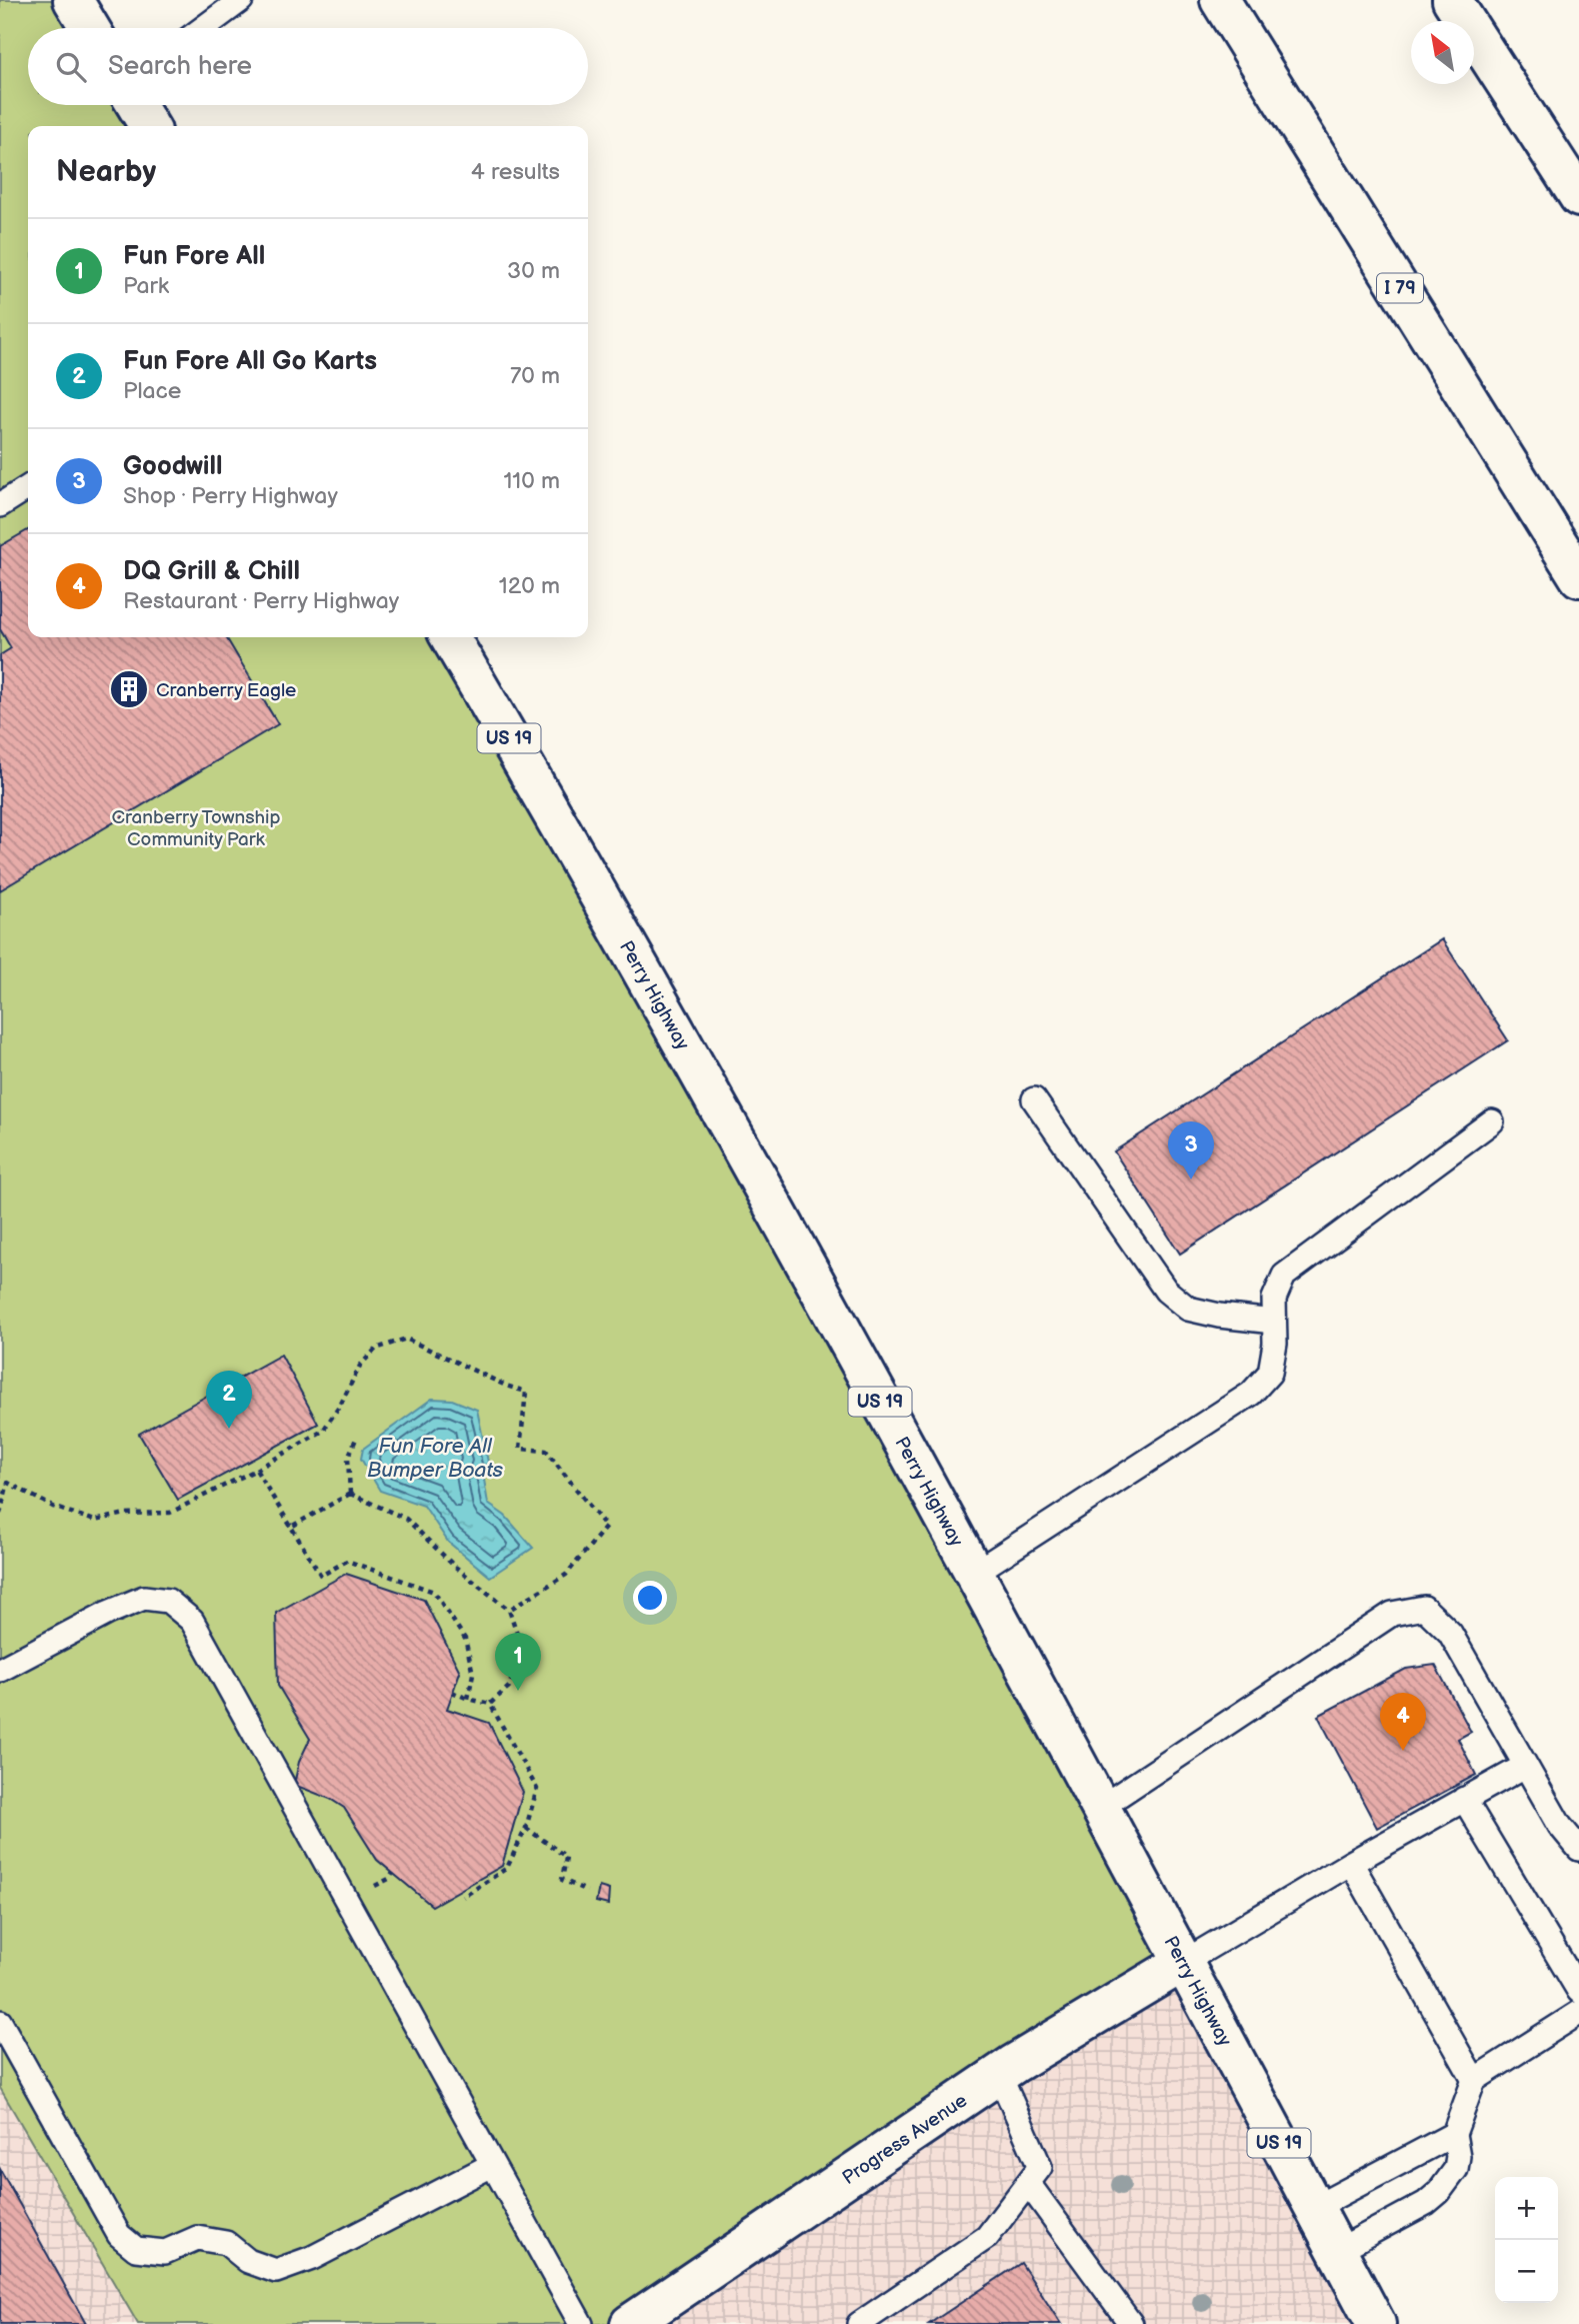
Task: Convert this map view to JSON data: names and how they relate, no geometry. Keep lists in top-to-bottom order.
{
  "streets": {
    "main road": [
      "I 79",
      "US 19",
      "Perry Highway",
      "Progress Avenue"
    ]
  },
  "crossings": [
    ["Perry Highway", "Progress Avenue"]
  ],
  "water": ["Fun Fore All Bumper Boats"],
  "parks": ["Cranberry Township Community Park"],
  "places": {
    "building": ["Cranberry Eagle"]
  },
  "north": "top left",
  "page": {
    "search": "Search here",
    "heading": ["Nearby", "4 results"],
    "list": [
      {
        "mark": "1",
        "name": "Fun Fore All",
        "note": "Park",
        "value": "30 m"
      },
      {
        "mark": "2",
        "name": "Fun Fore All Go Karts",
        "note": "Place",
        "value": "70 m"
      },
      {
        "mark": "3",
        "name": "Goodwill",
        "note": "Shop · Perry Highway",
        "value": "110 m"
      },
      {
        "mark": "4",
        "name": "DQ Grill & Chill",
        "note": "Restaurant · Perry Highway",
        "value": "120 m"
      }
    ],
    "pins": [
      "3",
      "2",
      "1",
      "4"
    ],
    "map_buttons": ["+", "−"]
  }
}
